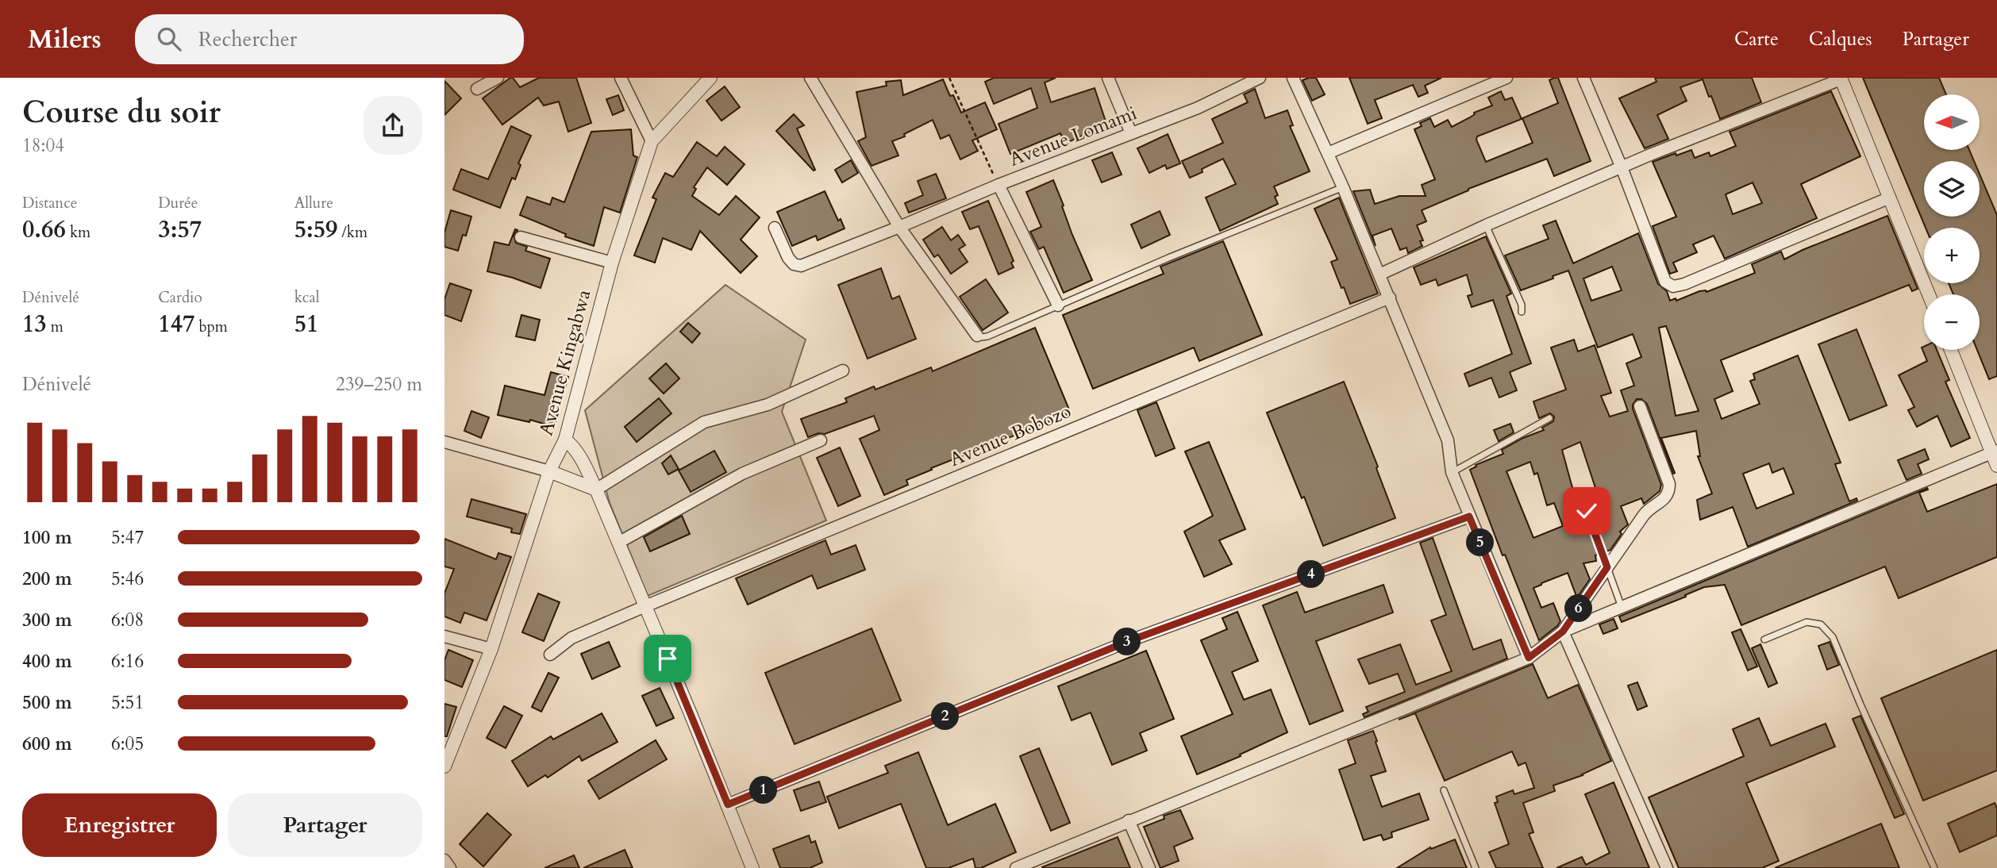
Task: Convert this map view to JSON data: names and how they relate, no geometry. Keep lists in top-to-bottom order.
{
  "streets": {
    "street": ["Avenue Lomami", "Avenue Kingabwa", "Avenue Bobozo"]
  },
  "north": "left",
  "page": {
    "header": "Milers",
    "search": "Rechercher",
    "nav": ["Carte", "Calques", "Partager"],
    "heading": ["Course du soir", "18:04"],
    "map_buttons": ["+", "−"],
    "stats": [
      ["Distance", "0.66 km"],
      ["Durée", "3:57"],
      ["Allure", "5:59 /km"],
      ["Dénivelé", "13 m"],
      ["Cardio", "147 bpm"],
      ["kcal", "51"]
    ],
    "chart": ["Dénivelé", "239–250 m"],
    "list": [
      {
        "name": "100 m",
        "note": "5:47"
      },
      {
        "name": "200 m",
        "note": "5:46"
      },
      {
        "name": "300 m",
        "note": "6:08"
      },
      {
        "name": "400 m",
        "note": "6:16"
      },
      {
        "name": "500 m",
        "note": "5:51"
      },
      {
        "name": "600 m",
        "note": "6:05"
      }
    ],
    "pins": [
      "5",
      "4",
      "6",
      "3",
      "2",
      "1"
    ],
    "buttons": ["Enregistrer", "Partager"]
  }
}
